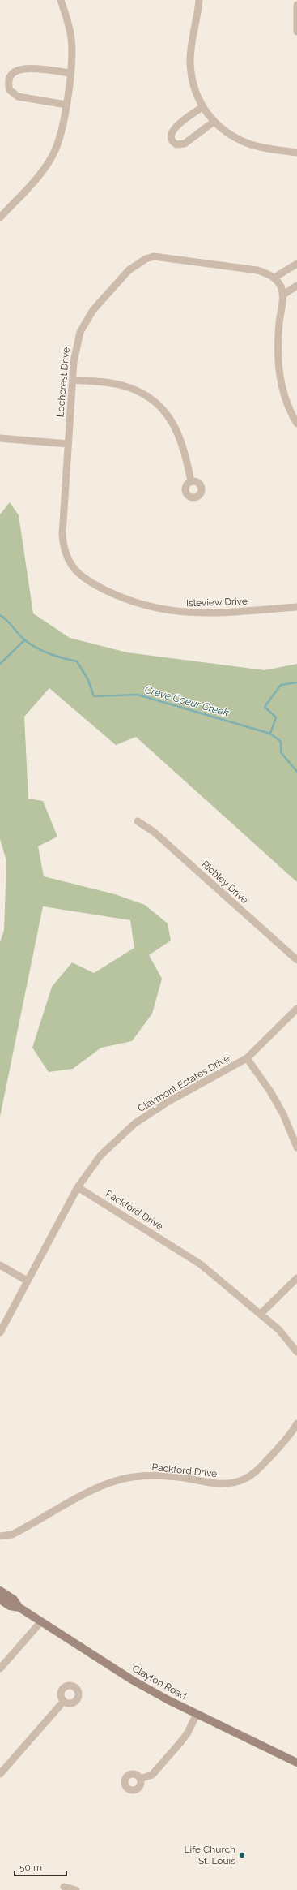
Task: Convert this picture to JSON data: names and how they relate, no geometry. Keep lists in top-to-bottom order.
{
  "streets": {
    "main road": ["Clayton Road"],
    "street": [
      "Lochcrest Drive",
      "Isleview Drive",
      "Richley Drive",
      "Claymont Estates Drive",
      "Packford Drive"
    ]
  },
  "crossings": [
    ["Lochcrest Drive", "Isleview Drive"],
    ["Claymont Estates Drive", "Packford Drive"]
  ],
  "water": ["Creve Coeur Creek"],
  "places": ["Life Church St. Louis"],
  "scale_bar": "50 m"
}
